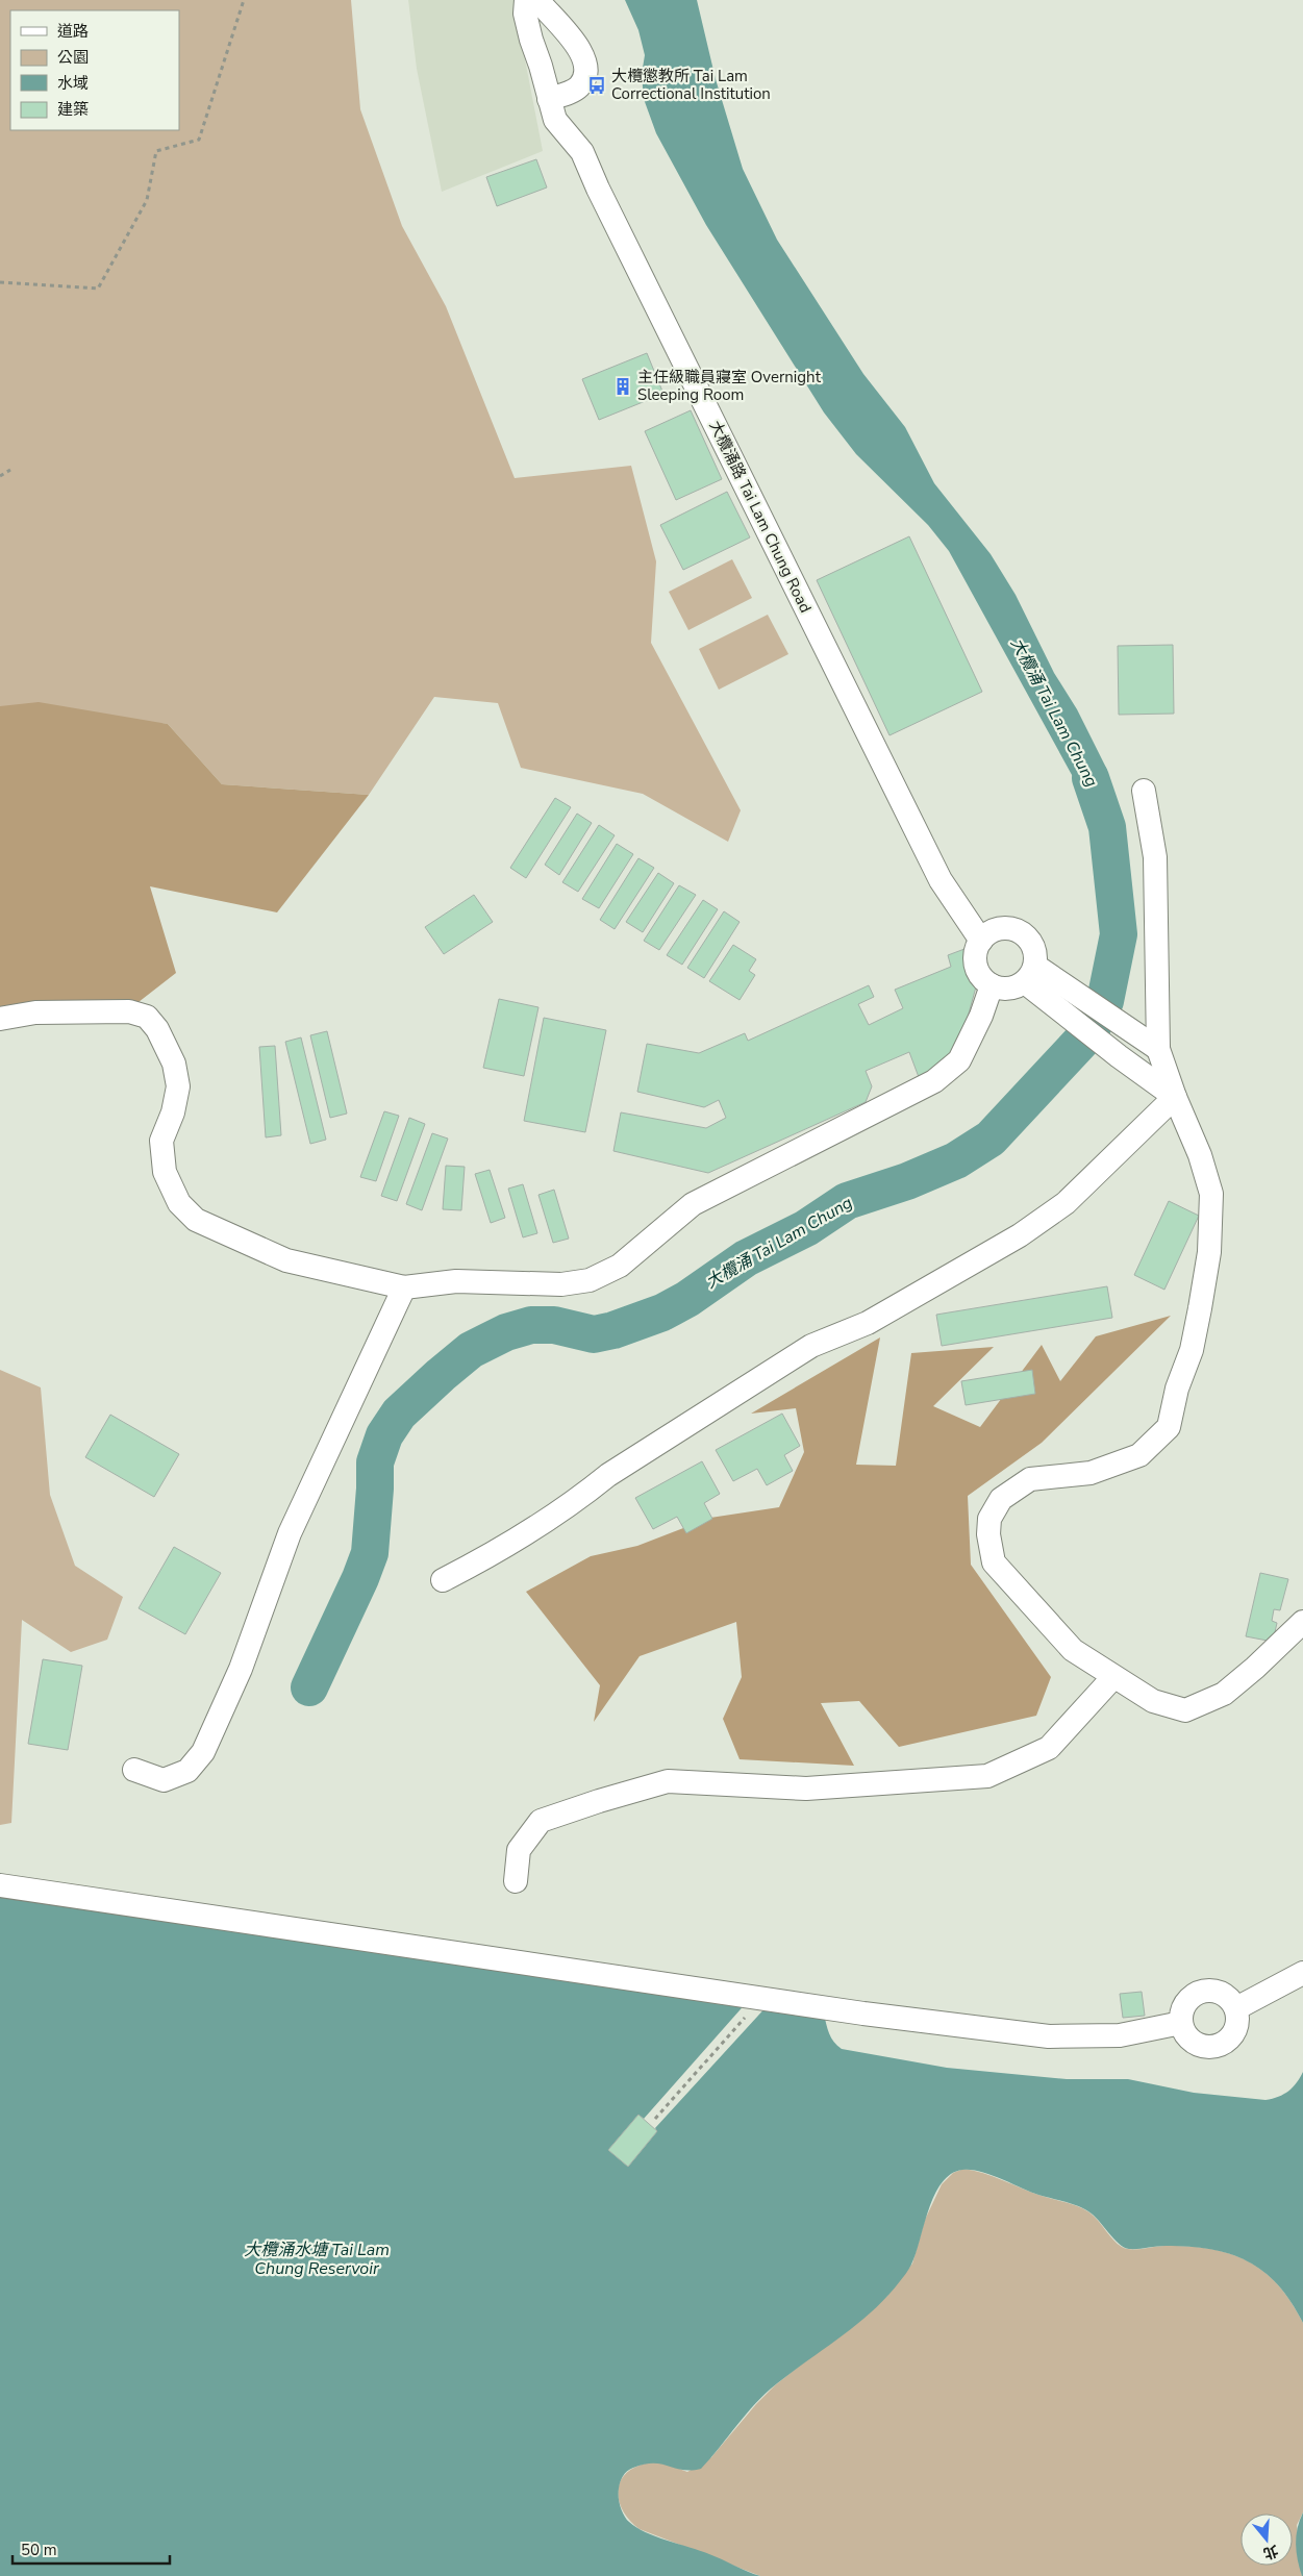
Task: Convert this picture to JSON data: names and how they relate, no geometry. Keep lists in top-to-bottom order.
{
  "streets": {
    "street": ["大欖涌路 Tai Lam Chung Road"]
  },
  "water": ["大欖涌 Tai Lam Chung", "大欖涌水塘 Tai Lam Chung Reservoir"],
  "places": {
    "bus stop": ["大欖懲教所 Tai Lam Correctional Institution"],
    "building": ["主任級職員寢室 Overnight Sleeping Room"]
  },
  "legend": [
    "道路",
    "公園",
    "水域",
    "建築"
  ],
  "scale_bar": "50 m",
  "north": "bottom"
}
